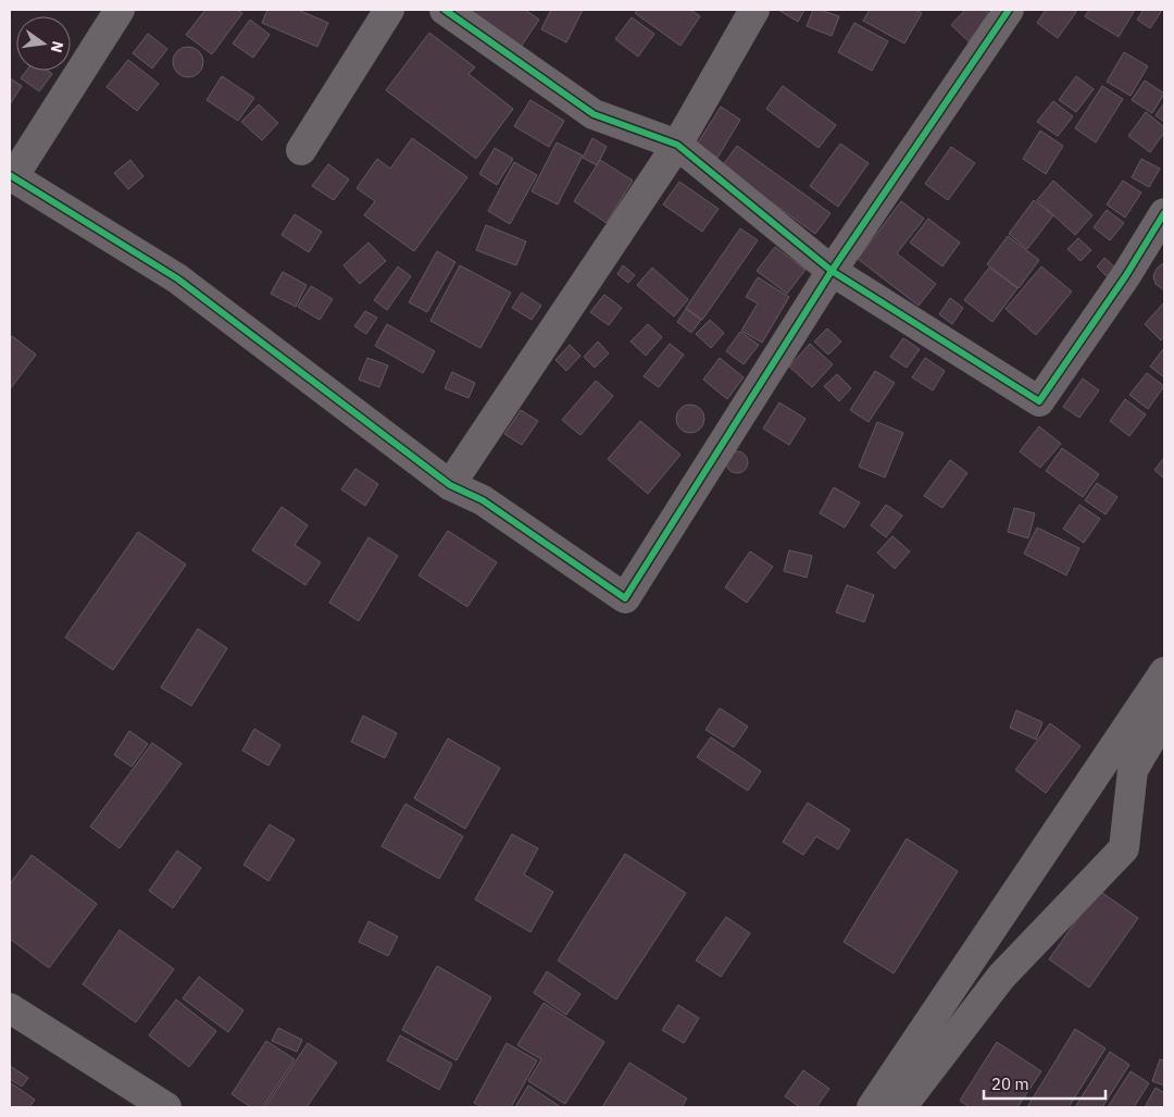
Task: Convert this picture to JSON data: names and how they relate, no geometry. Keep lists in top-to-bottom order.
{
  "scale_bar": "20 m",
  "north": "right"
}
